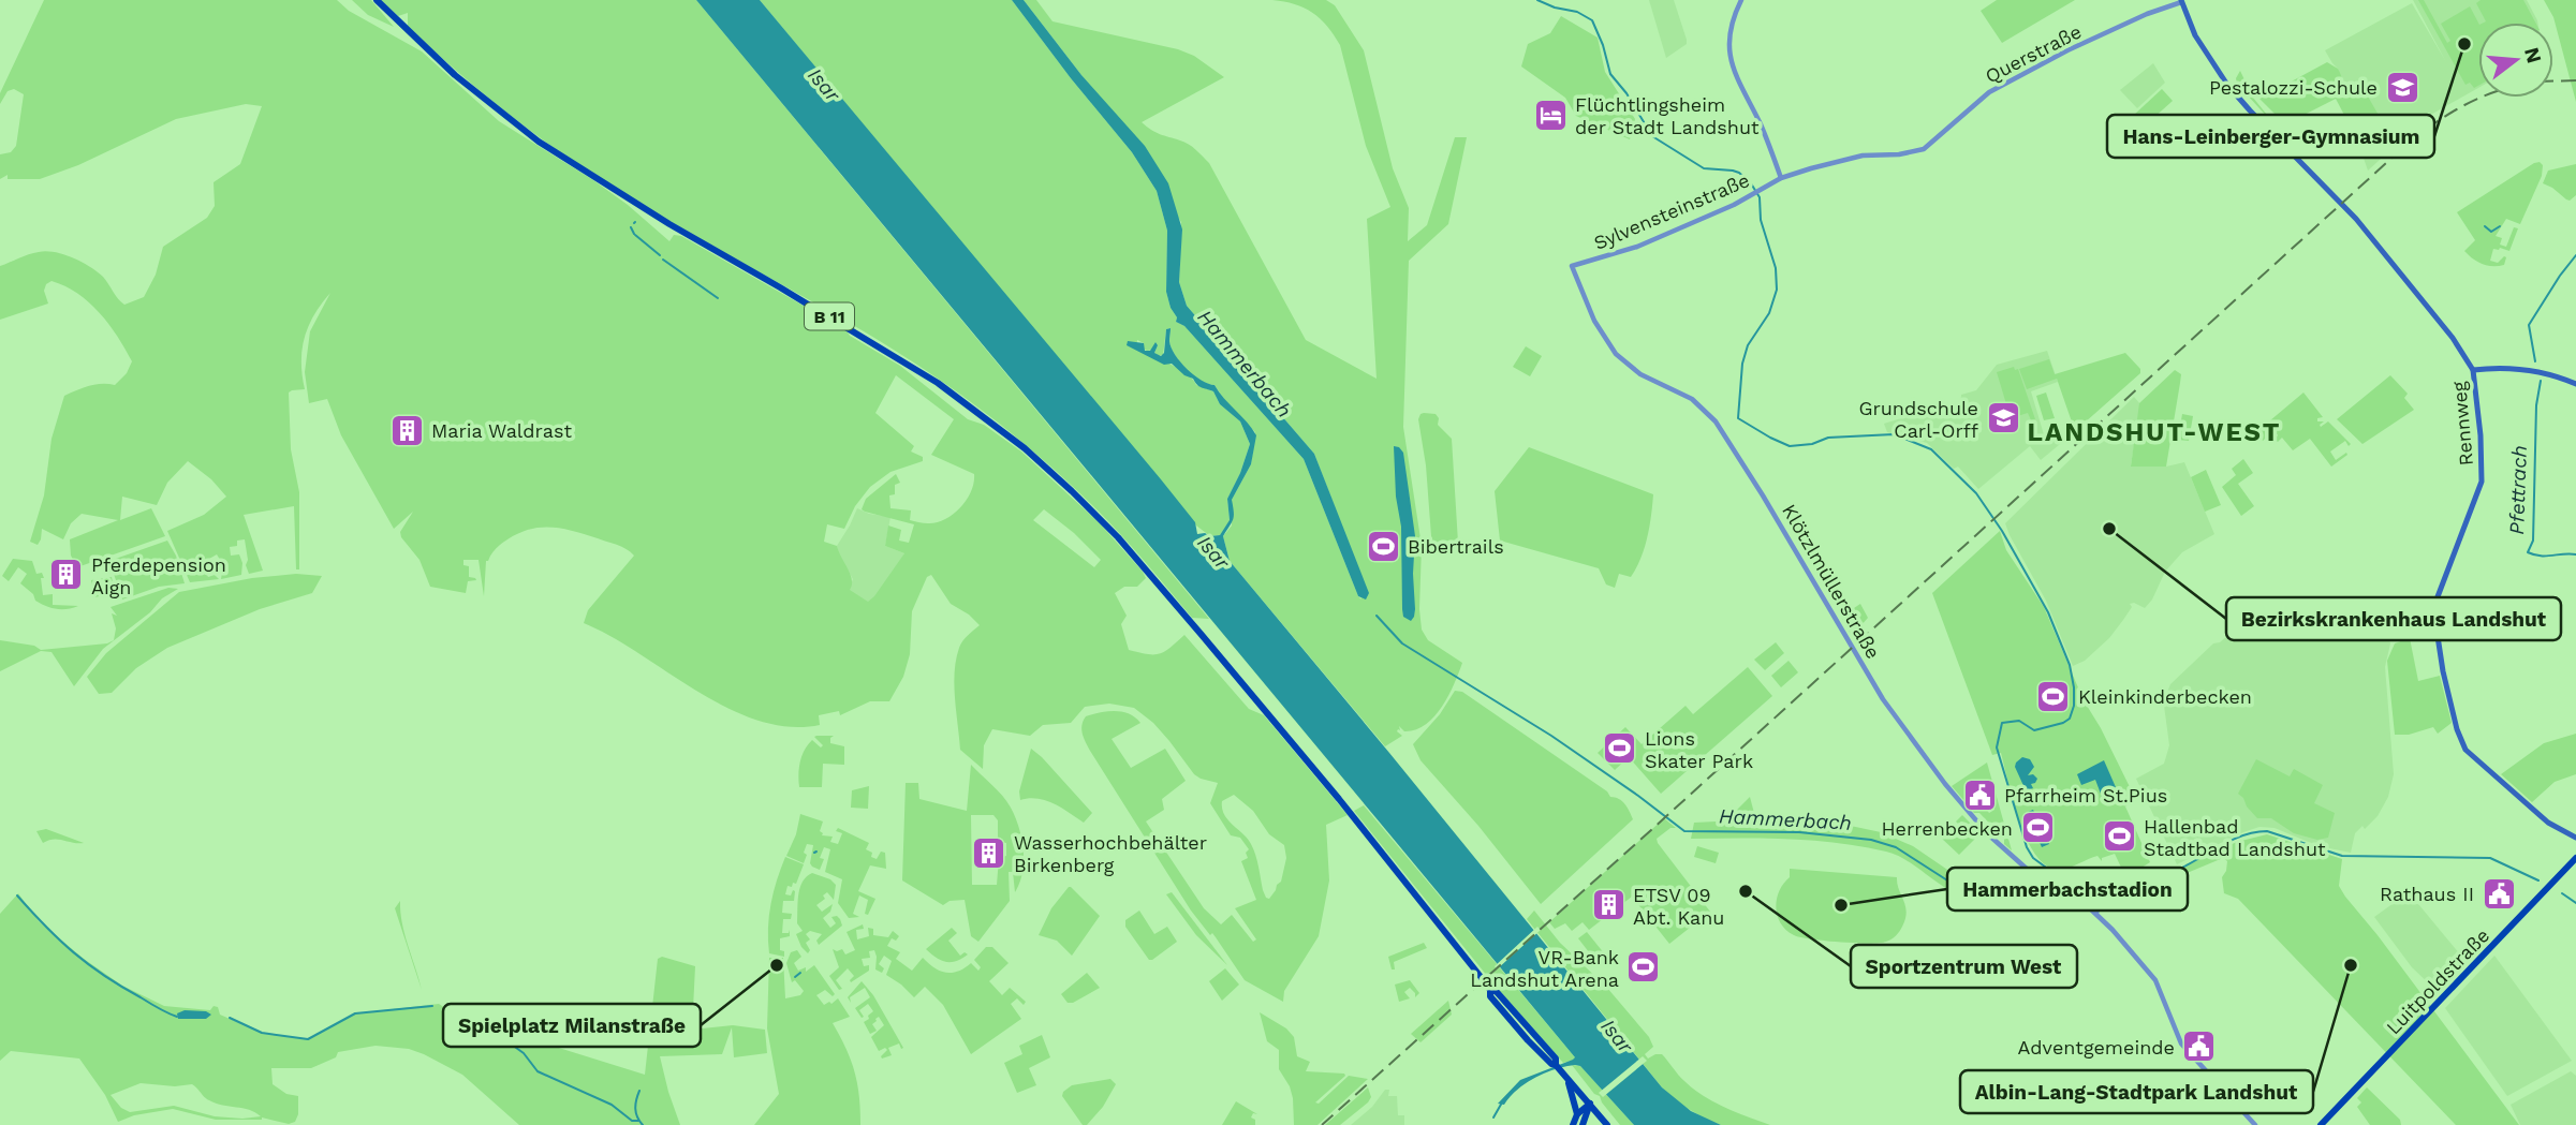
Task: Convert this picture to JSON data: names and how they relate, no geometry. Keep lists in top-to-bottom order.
{
  "streets": {
    "main road": ["B 11", "Rennweg", "Luitpoldstraße"],
    "street": ["Querstraße", "Sylvensteinstraße", "Klötzlmüllerstraße"]
  },
  "crossings": [
    ["Querstraße", "Sylvensteinstraße"],
    ["Querstraße", "Rennweg"],
    ["Sylvensteinstraße", "Klötzlmüllerstraße"]
  ],
  "districts": ["LANDSHUT-WEST"],
  "water": ["Isar", "Hammerbach", "Pfettrach"],
  "places": {
    "other": [
      "Hans-Leinberger-Gymnasium",
      "Bezirkskrankenhaus Landshut",
      "Sportzentrum West",
      "Hammerbachstadion",
      "Spielplatz Milanstraße",
      "Albin-Lang-Stadtpark Landshut"
    ],
    "school or university": ["Pestalozzi-Schule", "Grundschule Carl-Orff"],
    "hotel": ["Flüchtlingsheim der Stadt Landshut"],
    "building": [
      "Maria Waldrast",
      "Pferdepension Aign",
      "Wasserhochbehälter Birkenberg",
      "ETSV 09 Abt. Kanu"
    ],
    "sports": [
      "Bibertrails",
      "Kleinkinderbecken",
      "Lions Skater Park",
      "Herrenbecken",
      "Hallenbad Stadtbad Landshut",
      "VR-Bank Landshut Arena"
    ],
    "public building": ["Pfarrheim St.Pius", "Rathaus II", "Adventgemeinde"]
  },
  "north": "right"
}
